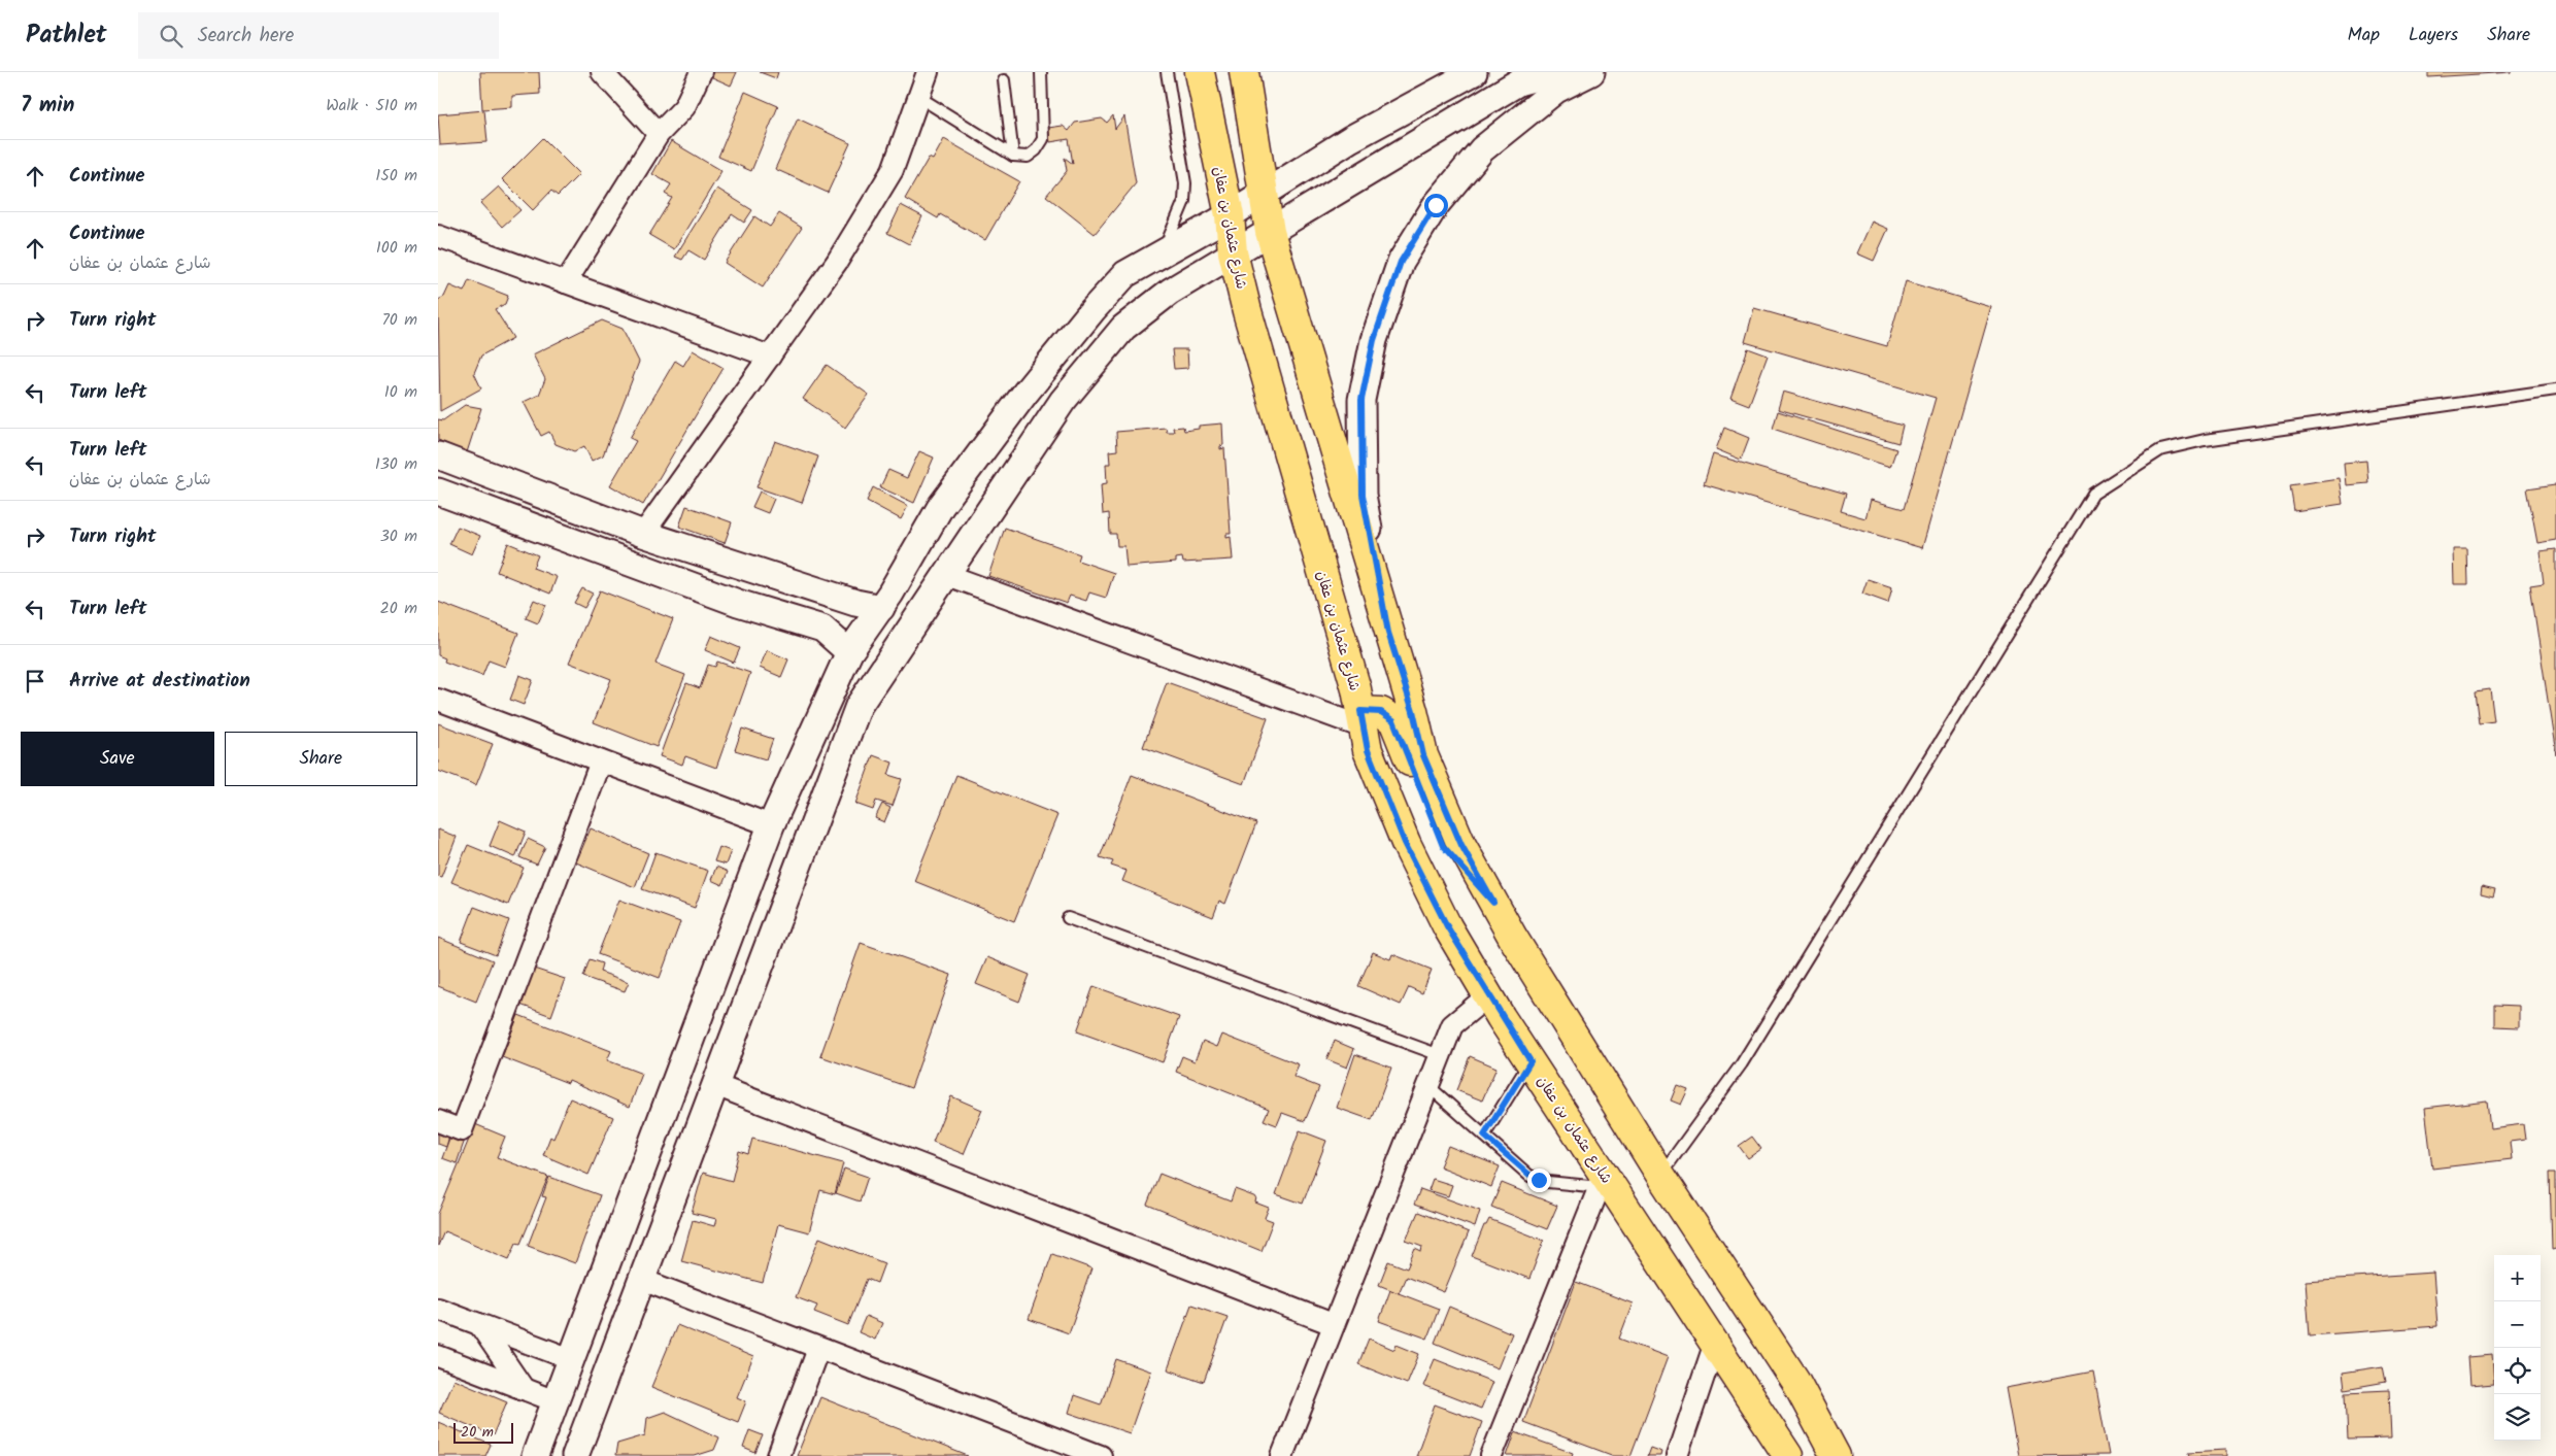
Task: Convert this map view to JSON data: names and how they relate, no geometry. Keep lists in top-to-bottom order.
{
  "streets": {
    "main road": ["شارع عثمان بن عفان"]
  },
  "scale_bar": "20 m",
  "page": {
    "header": "Pathlet",
    "search": "Search here",
    "nav": ["Map", "Layers", "Share"],
    "heading": ["7 min", "Walk · 510 m"],
    "list": [
      ["Continue", "150 m"],
      ["Continue", "شارع عثمان بن عفان", "100 m"],
      ["Turn right", "70 m"],
      ["Turn left", "10 m"],
      ["Turn left", "شارع عثمان بن عفان", "130 m"],
      ["Turn right", "30 m"],
      ["Turn left", "20 m"],
      "Arrive at destination"
    ],
    "buttons": ["Save", "Share"],
    "map_buttons": ["+", "−"],
    "scale": "20 m"
  }
}
